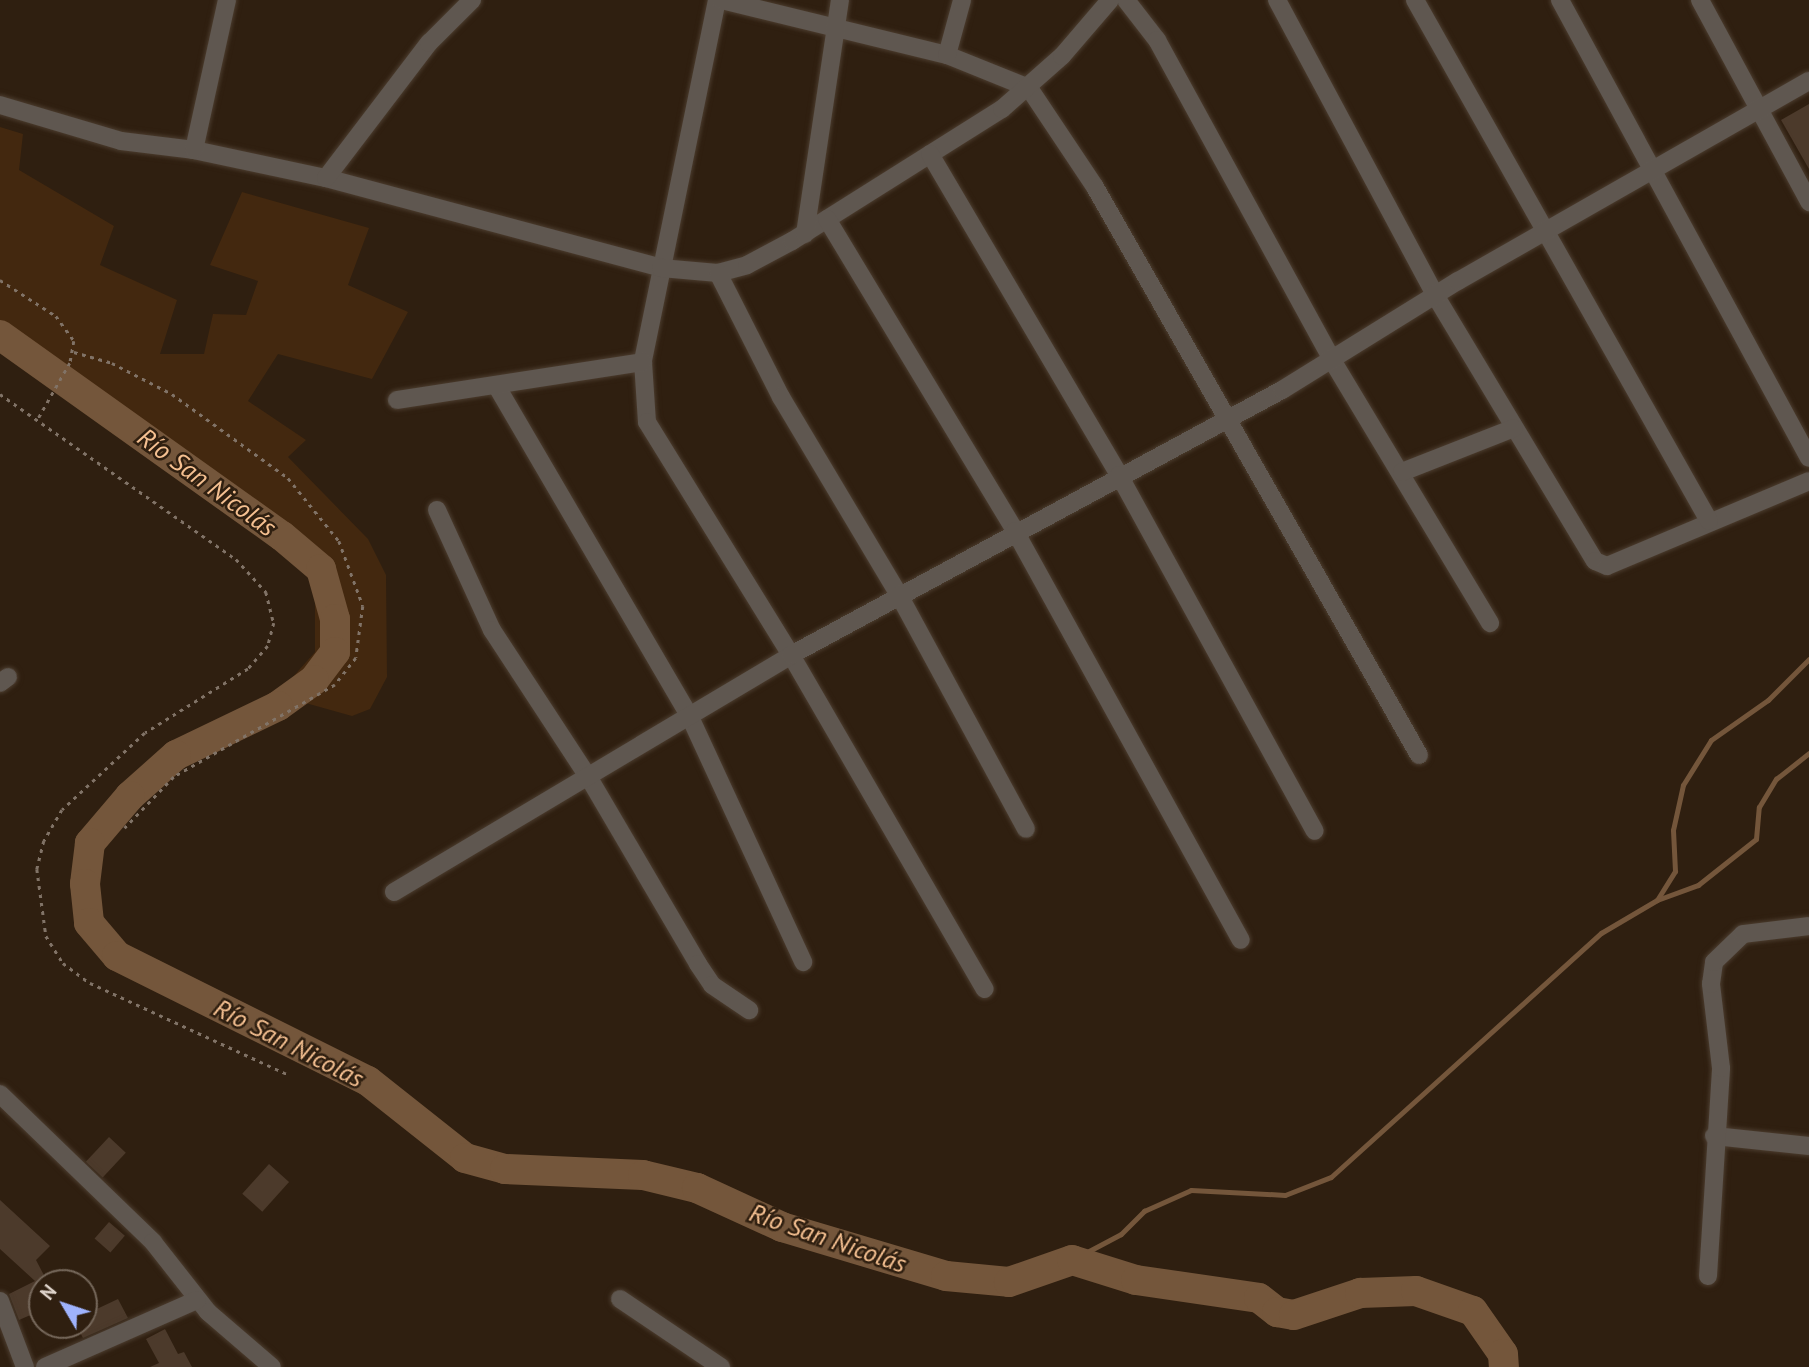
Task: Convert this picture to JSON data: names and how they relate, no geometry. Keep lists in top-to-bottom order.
{
  "water": ["Río San Nicolás"],
  "north": "top left"
}
